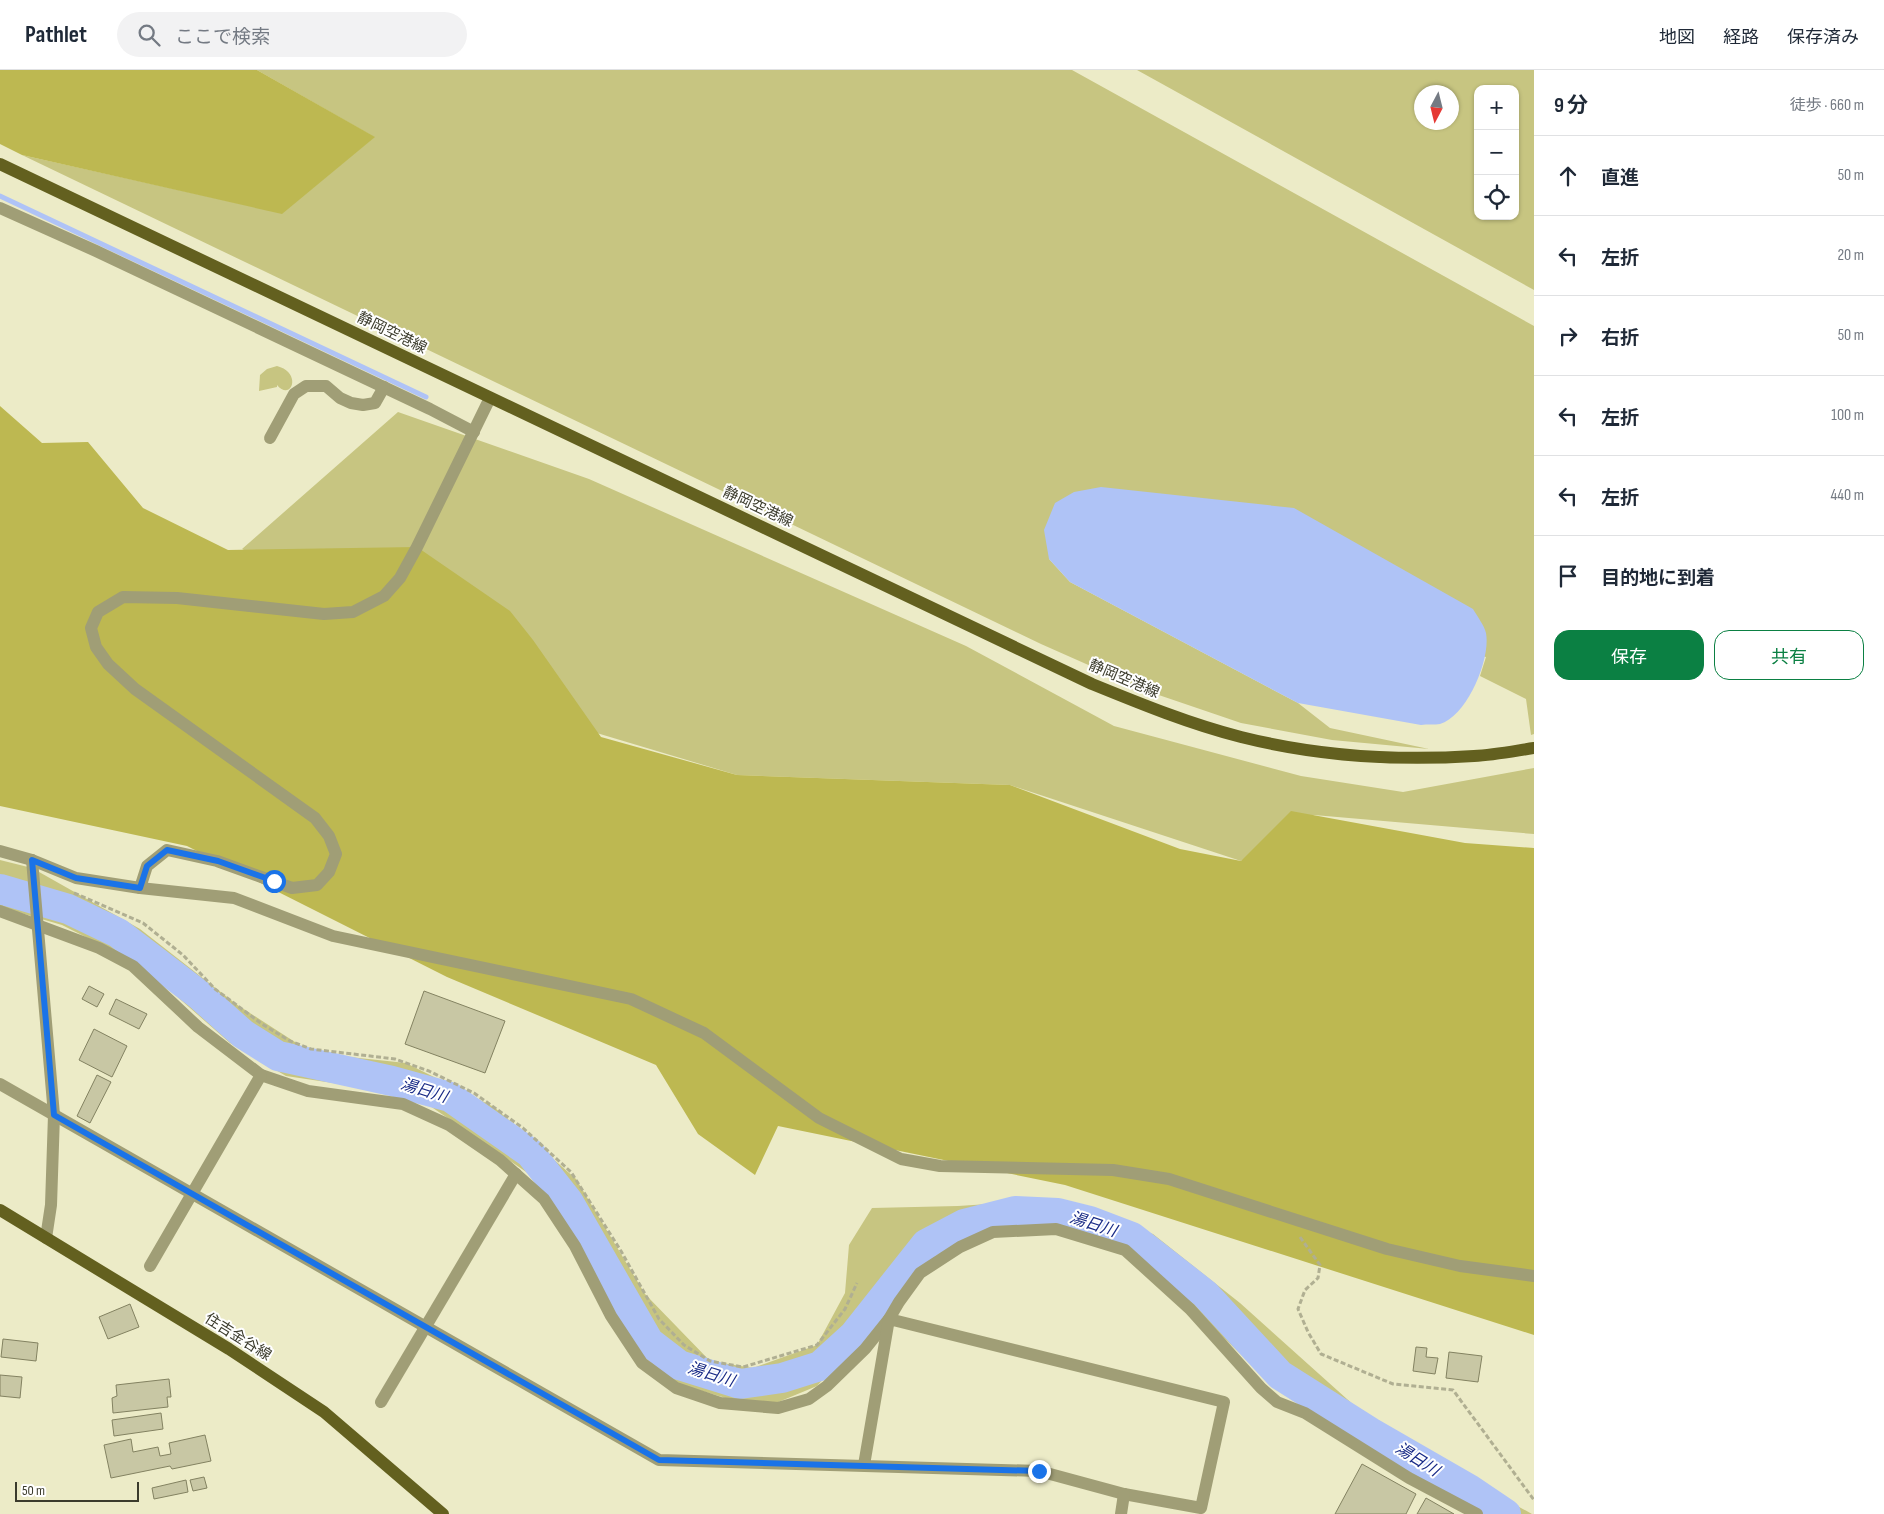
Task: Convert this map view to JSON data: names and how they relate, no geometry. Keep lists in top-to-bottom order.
{
  "streets": {
    "main road": ["静岡空港線", "住吉金谷線"]
  },
  "water": ["湯日川"],
  "scale_bar": "50 m",
  "north": "bottom",
  "page": {
    "header": "Pathlet",
    "search": "ここで検索",
    "nav": ["地図", "経路", "保存済み"],
    "heading": ["9 分", "徒歩 · 660 m"],
    "map_buttons": ["+", "−"],
    "list": [
      ["直進", "50 m"],
      ["左折", "20 m"],
      ["右折", "50 m"],
      ["左折", "100 m"],
      ["左折", "440 m"],
      "目的地に到着"
    ],
    "buttons": ["保存", "共有"],
    "scale": "50 m"
  }
}
